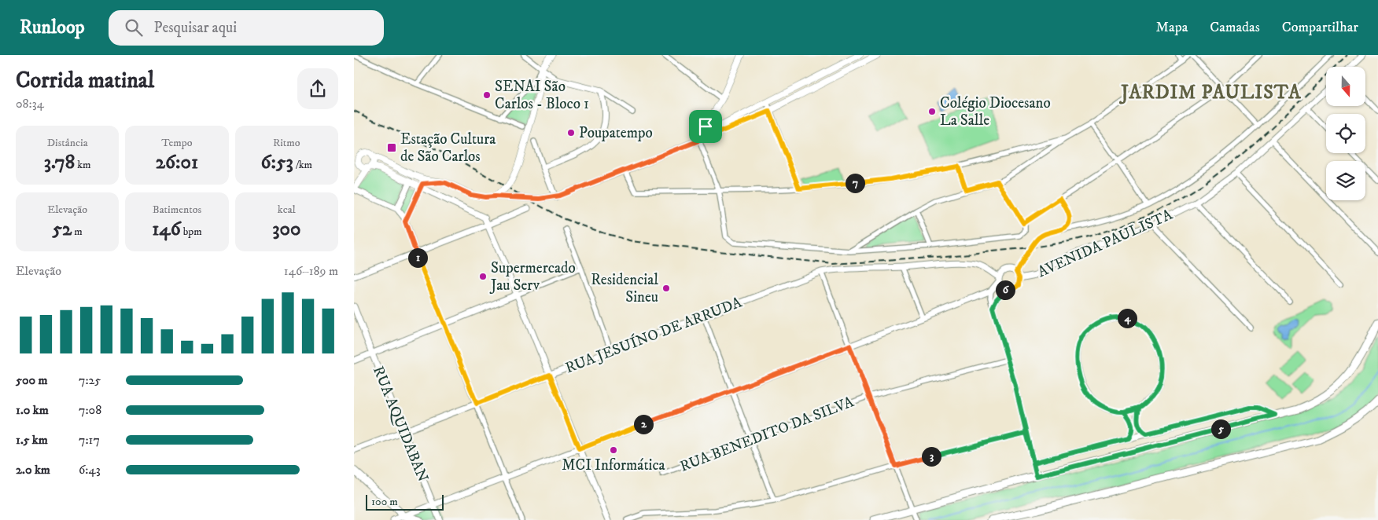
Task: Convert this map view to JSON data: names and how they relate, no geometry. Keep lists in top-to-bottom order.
{
  "streets": {
    "street": [
      "AVENIDA PAULISTA",
      "RUA JESUÍNO DE ARRUDA",
      "RUA AQUIDABAN",
      "RUA BENEDITO DA SILVA"
    ]
  },
  "crossings": [
    ["RUA JESUÍNO DE ARRUDA", "RUA AQUIDABAN"]
  ],
  "districts": ["JARDIM PAULISTA"],
  "places": {
    "other": [
      "SENAI São Carlos - Bloco 1",
      "Colégio Diocesano La Salle",
      "Poupatempo",
      "Supermercado Jau Serv",
      "Residencial Sineu",
      "MCI Informática"
    ],
    "transit": ["Estação Cultura de São Carlos"]
  },
  "scale_bar": "100 m",
  "north": "bottom",
  "page": {
    "header": "Runloop",
    "search": "Pesquisar aqui",
    "nav": ["Mapa", "Camadas", "Compartilhar"],
    "heading": ["Corrida matinal", "08:34"],
    "stats": [
      ["Distância", "3.78 km"],
      ["Tempo", "26:01"],
      ["Ritmo", "6:53 /km"],
      ["Elevação", "52 m"],
      ["Batimentos", "146 bpm"],
      ["kcal", "300"]
    ],
    "pins": [
      "7",
      "1",
      "6",
      "4",
      "2",
      "5",
      "3"
    ],
    "chart": ["Elevação", "146–189 m"],
    "list": [
      {
        "name": "500 m",
        "note": "7:25"
      },
      {
        "name": "1.0 km",
        "note": "7:08"
      },
      {
        "name": "1.5 km",
        "note": "7:17"
      },
      {
        "name": "2.0 km",
        "note": "6:43"
      }
    ],
    "scale": "100 m"
  }
}
